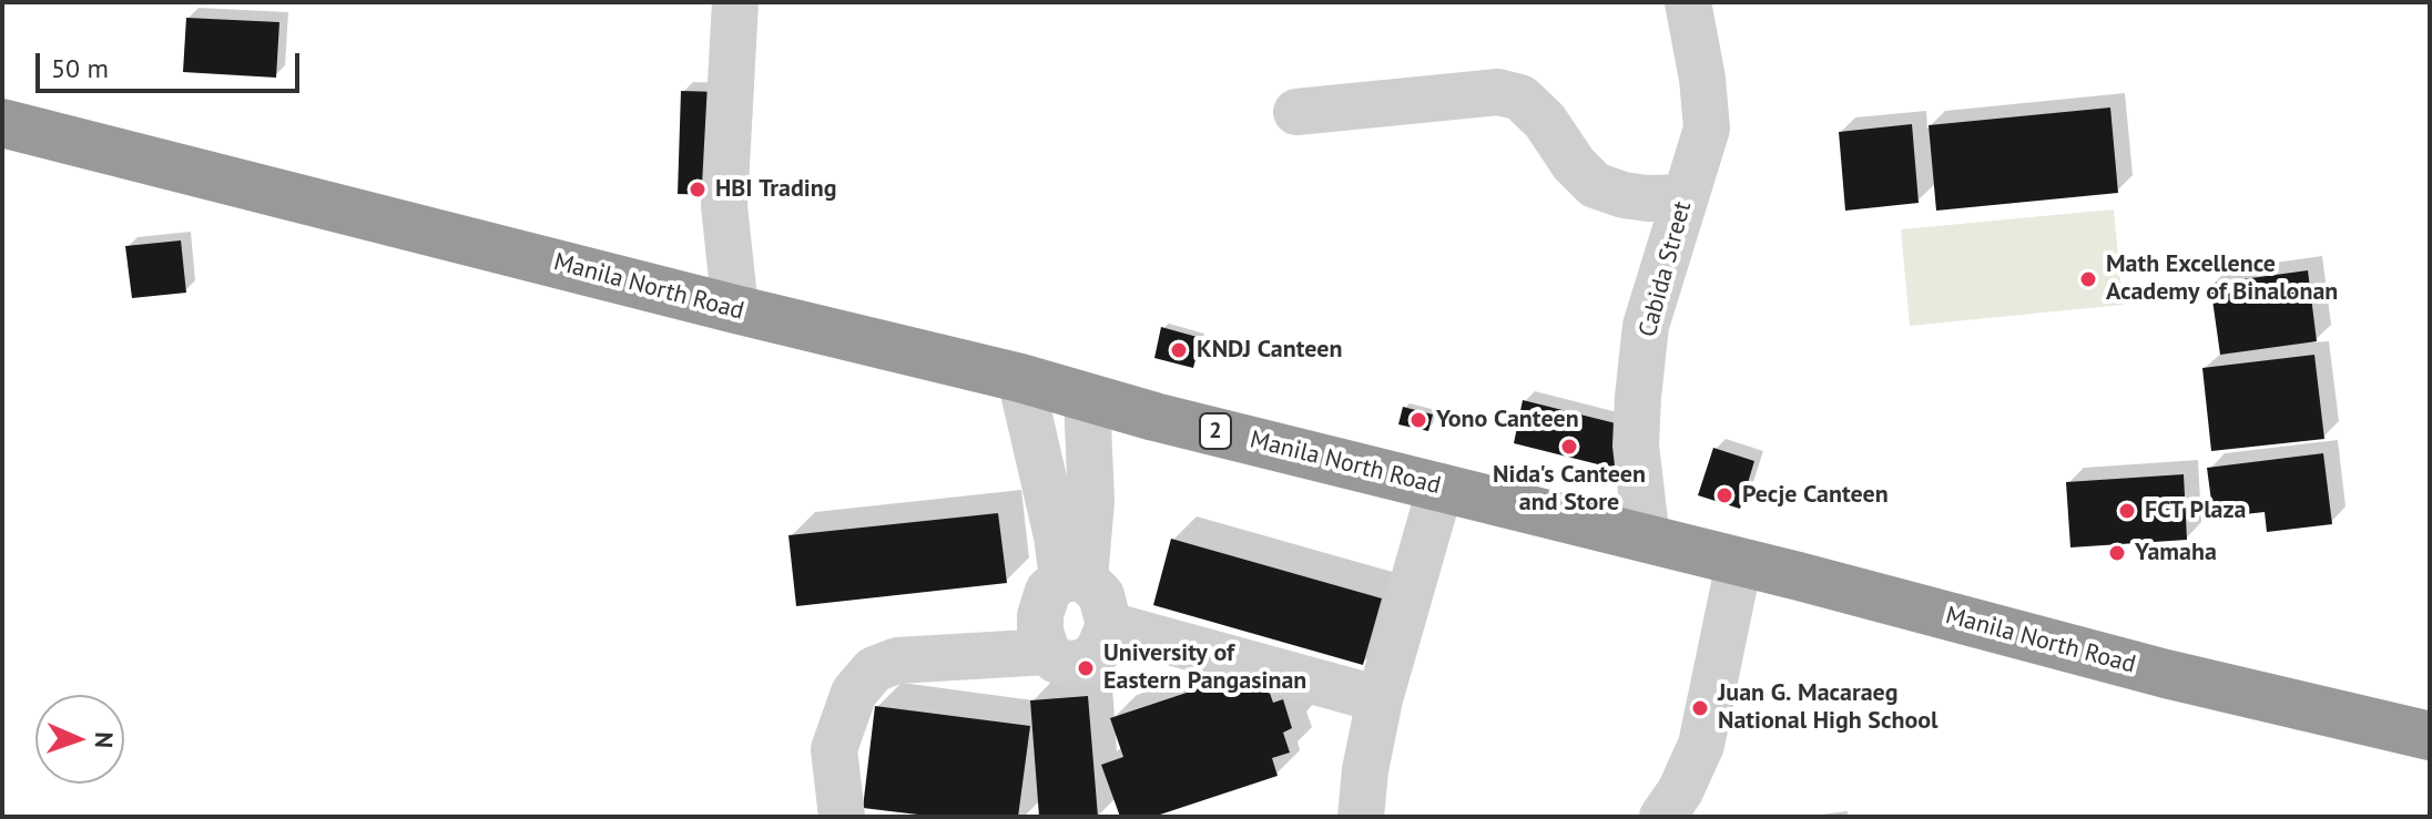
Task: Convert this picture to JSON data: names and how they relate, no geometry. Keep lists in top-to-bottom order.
{
  "streets": {
    "highway": ["Manila North Road", "2"],
    "street": ["Cabida Street"]
  },
  "crossings": [
    ["Cabida Street", "Manila North Road"]
  ],
  "places": [
    "HBI Trading",
    "Math Excellence Academy of Binalonan",
    "KNDJ Canteen",
    "Yono Canteen",
    "Nida's Canteen and Store",
    "Pecje Canteen",
    "FCT Plaza",
    "Yamaha",
    "University of Eastern Pangasinan",
    "Juan G. Macaraeg National High School"
  ],
  "scale_bar": "50 m",
  "north": "right"
}
